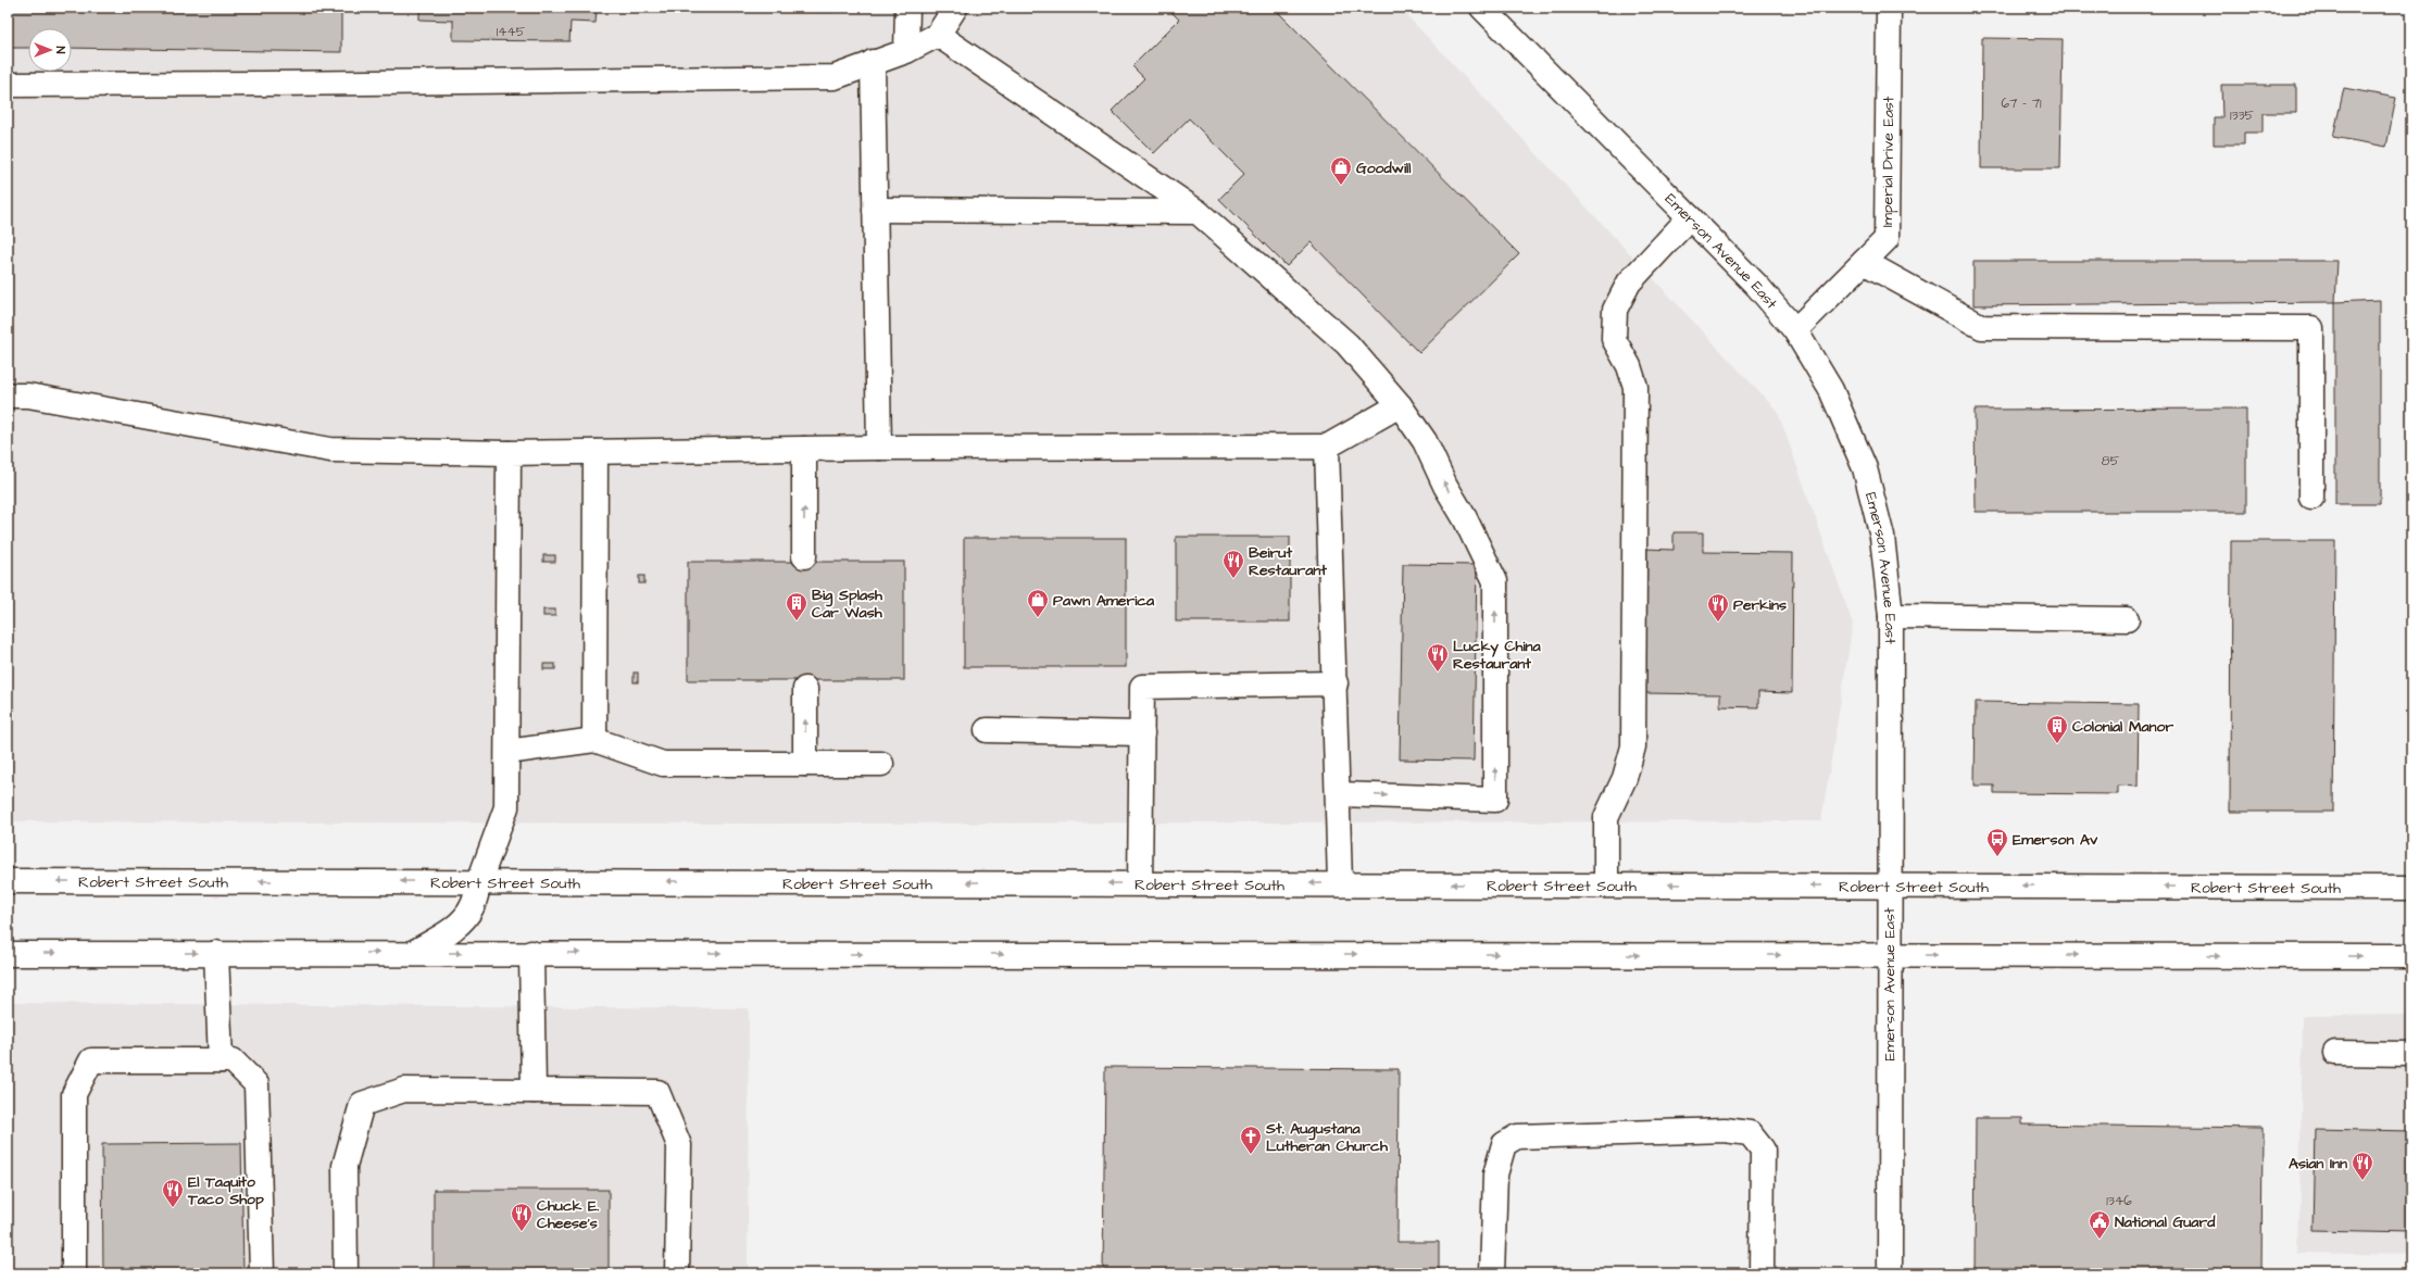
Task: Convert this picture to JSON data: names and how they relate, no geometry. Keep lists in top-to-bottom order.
{
  "streets": {
    "main road": ["Imperial Drive East", "Emerson Avenue East", "Robert Street South"]
  },
  "crossings": [
    ["Imperial Drive East", "Emerson Avenue East"],
    ["Emerson Avenue East", "Robert Street South"]
  ],
  "places": {
    "shop": ["Goodwill", "Pawn America"],
    "restaurant": [
      "Beirut Restaurant",
      "Perkins",
      "Lucky China Restaurant",
      "Asian Inn",
      "El Taquito Taco Shop",
      "Chuck E. Cheese's"
    ],
    "building": ["Big Splash Car Wash", "Colonial Manor"],
    "bus stop": ["Emerson Av"],
    "church": ["St. Augustana Lutheran Church"],
    "public building": ["National Guard"]
  },
  "house_numbers": [
    "1445",
    "67 - 71",
    "1335",
    "85",
    "1346"
  ],
  "north": "right"
}
